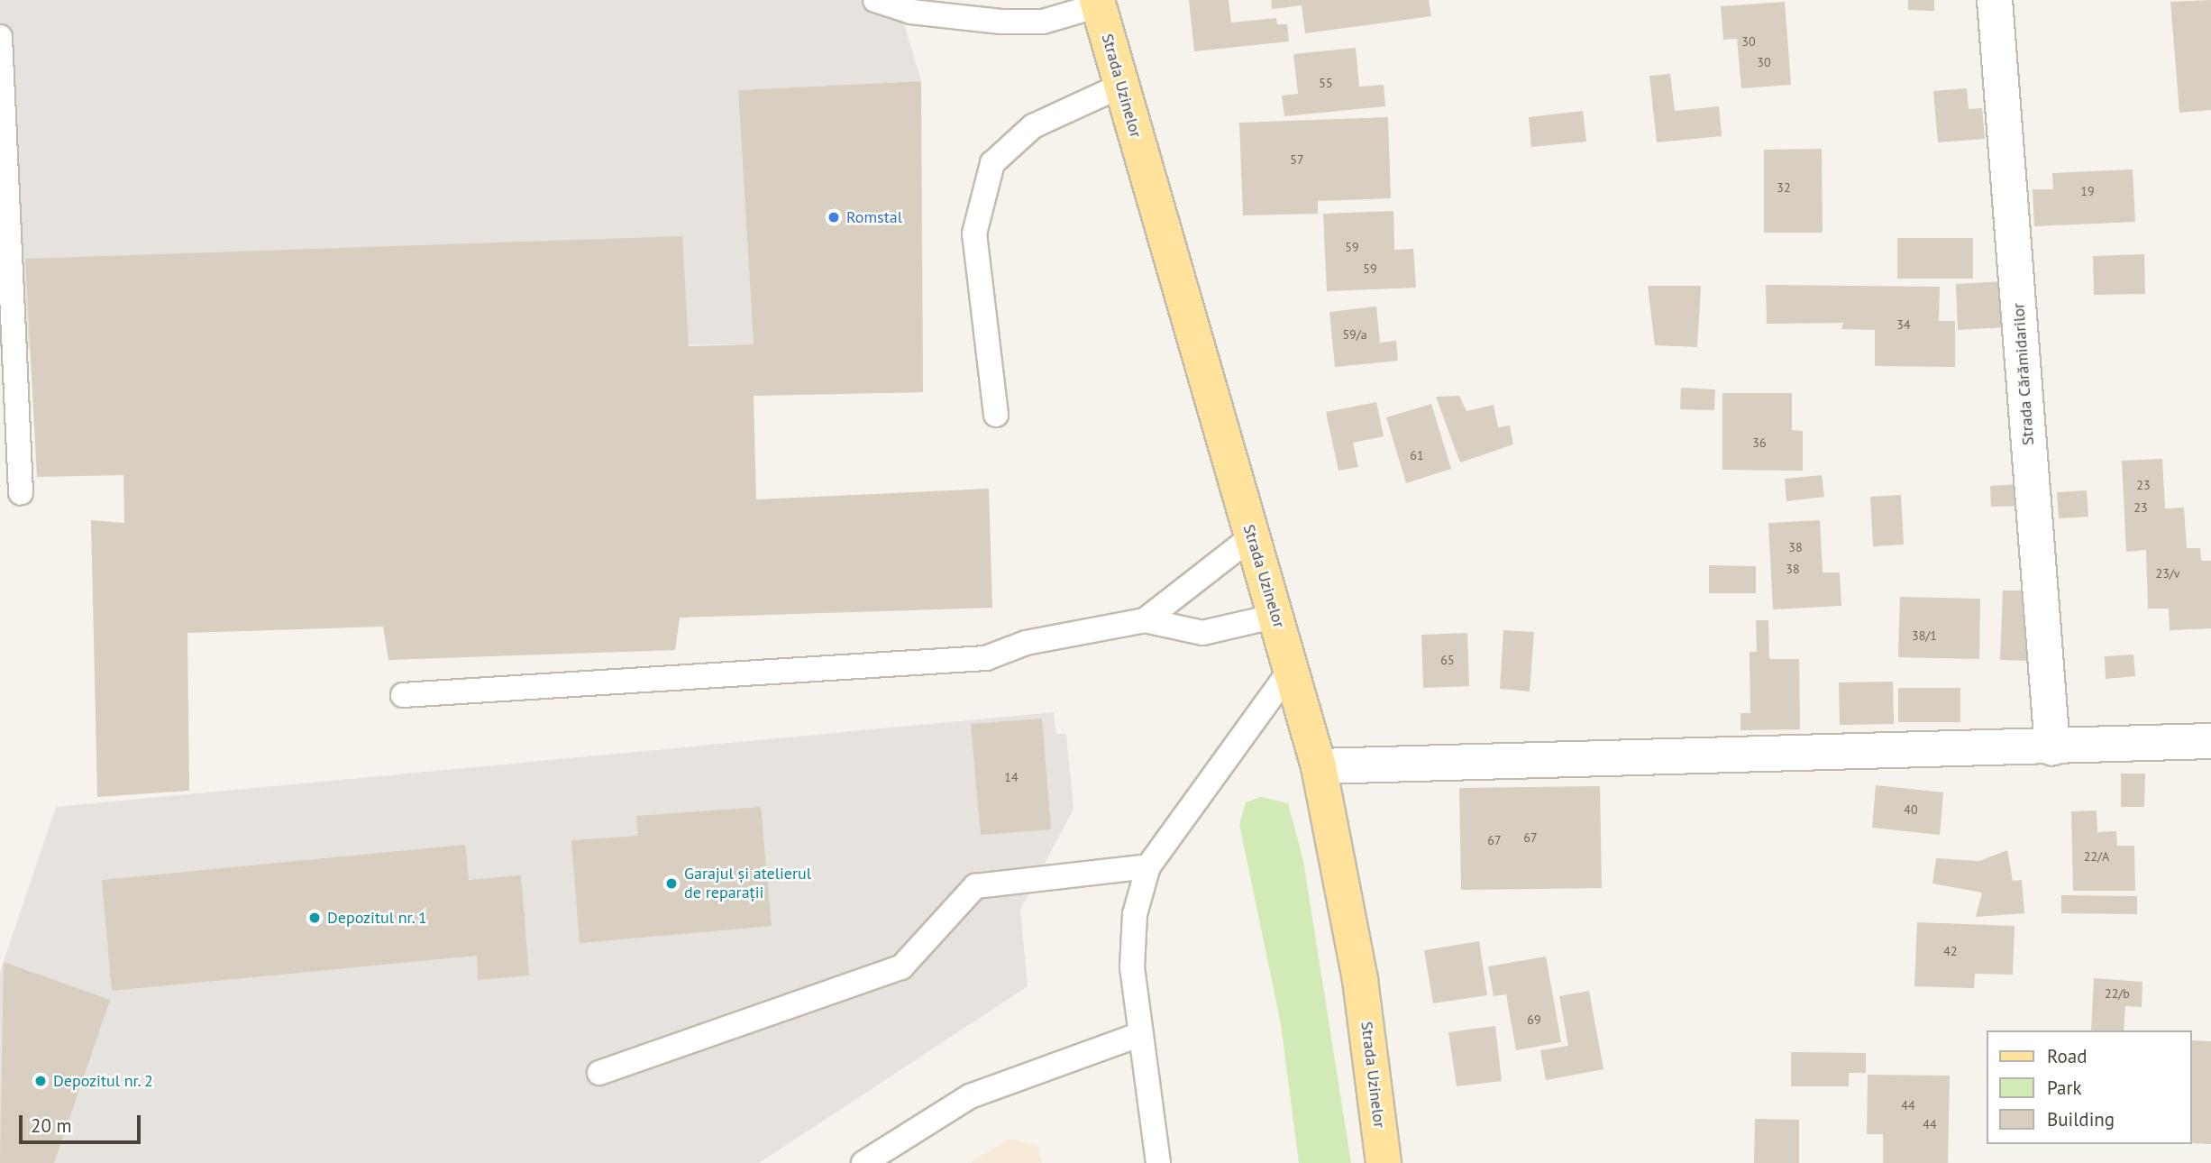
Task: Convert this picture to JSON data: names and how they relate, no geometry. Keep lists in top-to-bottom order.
{
  "streets": {
    "main road": ["Strada Uzinelor"],
    "street": ["Strada Cărămidarilor"]
  },
  "places": [
    "Romstal",
    "Garajul și atelierul de reparații",
    "Depozitul nr. 1",
    "Depozitul nr. 2"
  ],
  "house_numbers": [
    "30",
    "30",
    "55",
    "57",
    "32",
    "19",
    "59",
    "59",
    "34",
    "59/a",
    "36",
    "61",
    "23",
    "23",
    "38",
    "38",
    "23/v",
    "38/1",
    "65",
    "14",
    "40",
    "67",
    "67",
    "22/A",
    "42",
    "22/b",
    "69",
    "44",
    "44"
  ],
  "legend": ["Road", "Park", "Building"],
  "scale_bar": "20 m"
}
